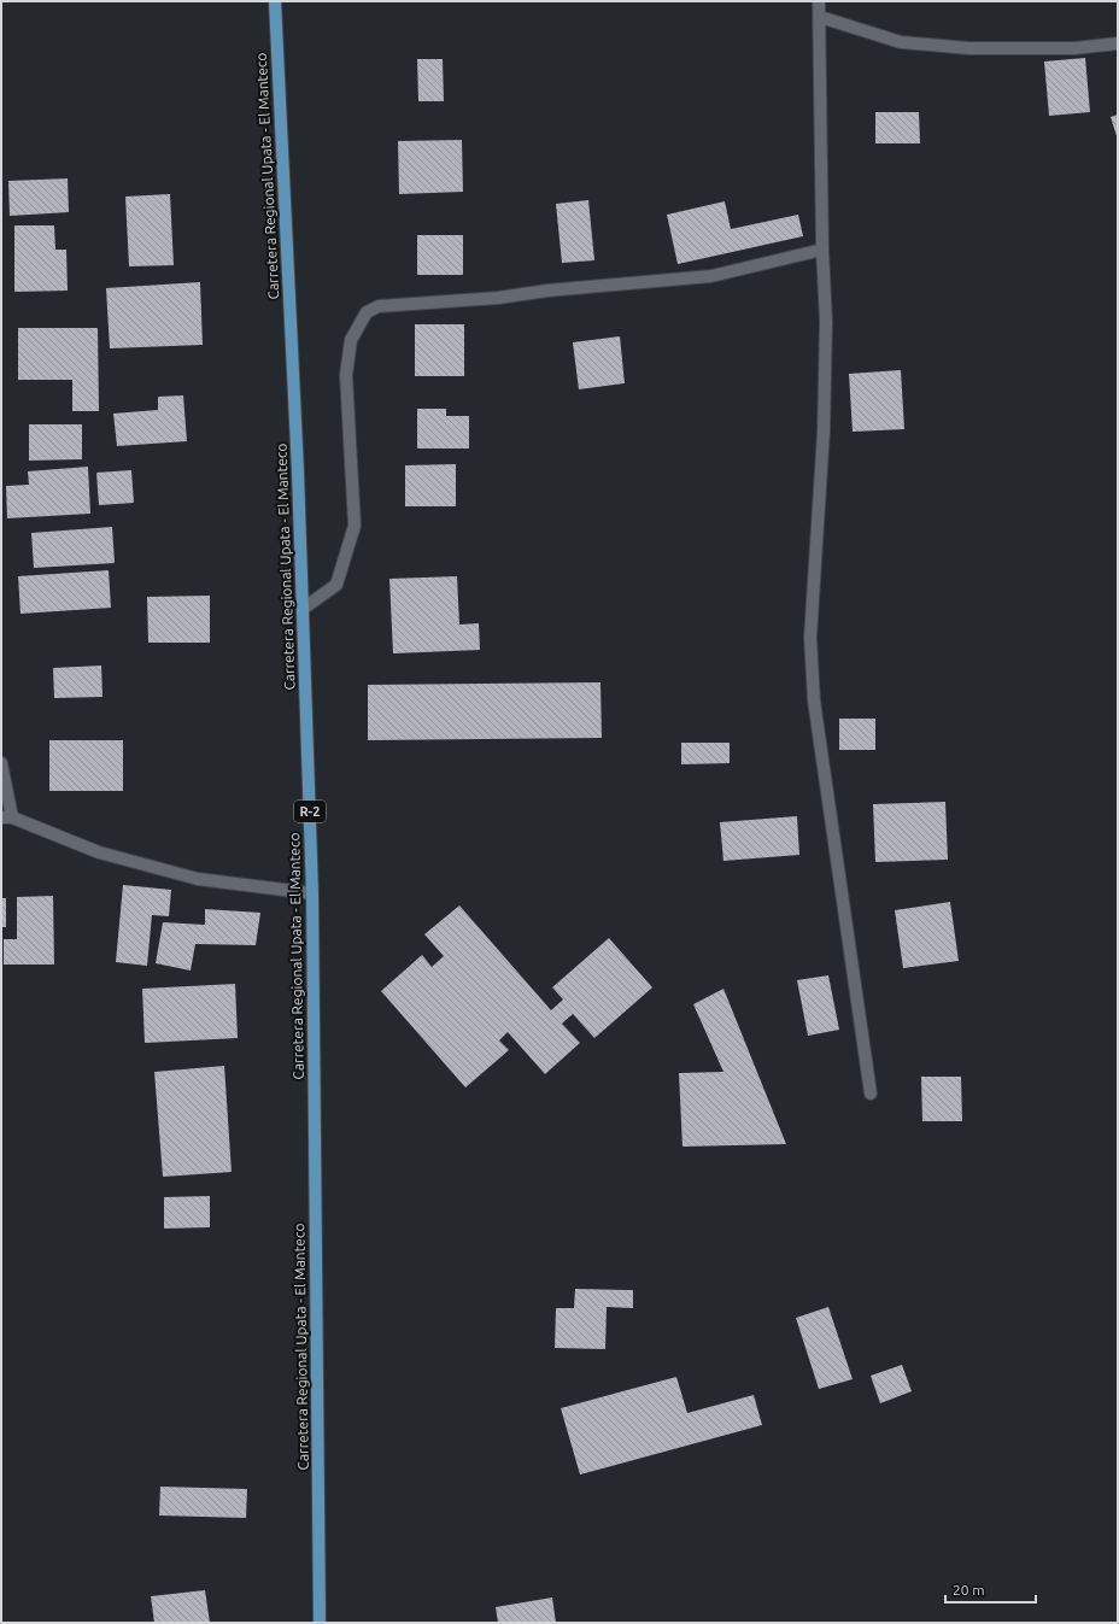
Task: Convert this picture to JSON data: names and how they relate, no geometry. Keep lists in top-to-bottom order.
{
  "streets": {
    "main road": ["Carretera Regional Upata - El Manteco", "R-2"]
  },
  "scale_bar": "20 m"
}
